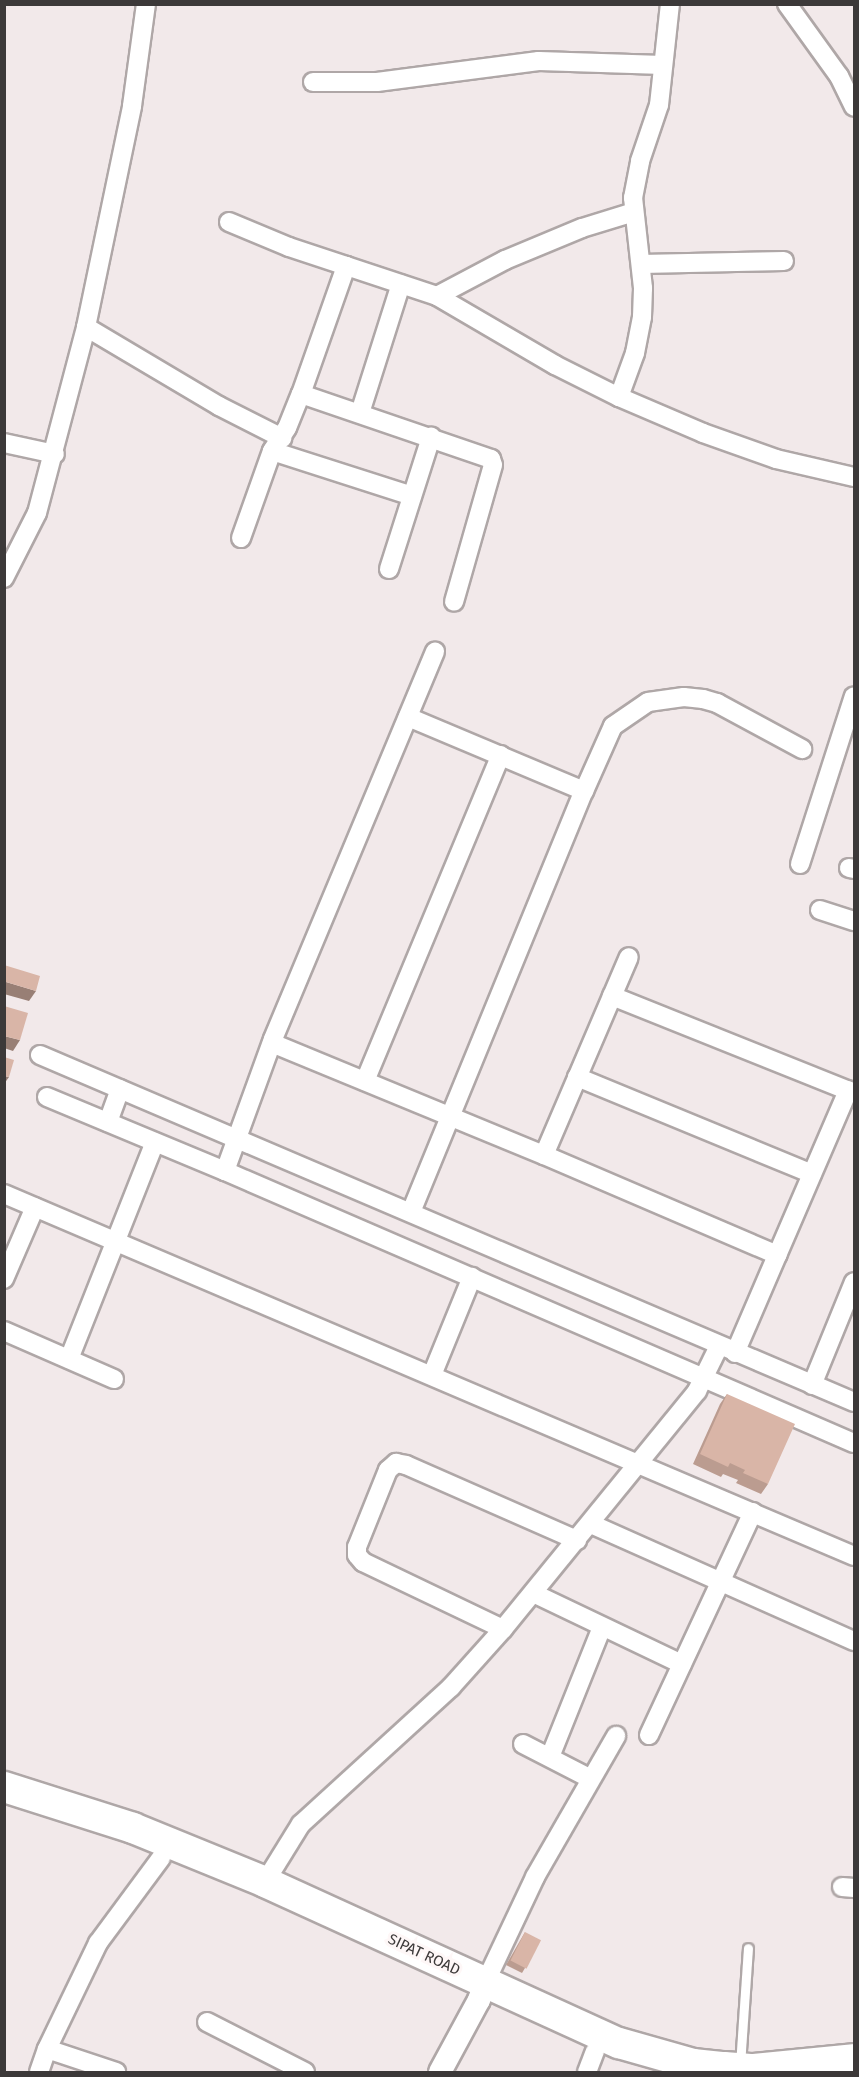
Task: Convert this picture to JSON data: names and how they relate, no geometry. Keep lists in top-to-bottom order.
{
  "streets": {
    "highway": ["SIPAT ROAD"]
  }
}
